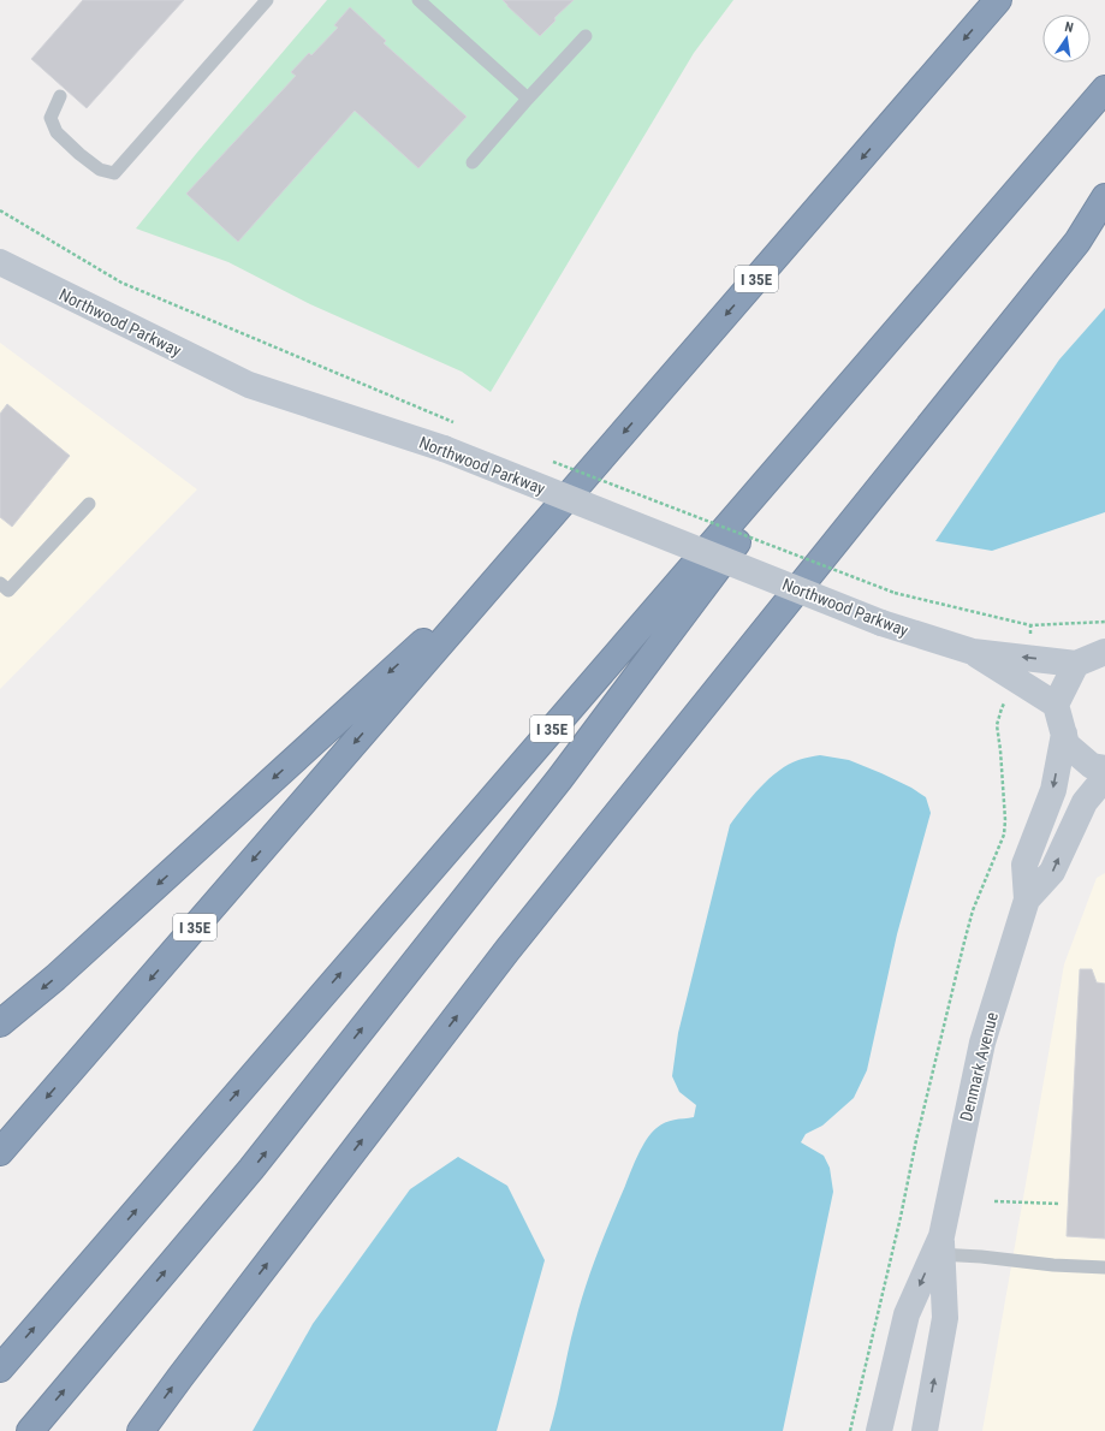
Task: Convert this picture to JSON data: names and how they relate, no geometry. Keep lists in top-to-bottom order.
{
  "streets": {
    "highway": ["I 35E"],
    "street": ["Northwood Parkway", "Denmark Avenue"]
  },
  "north": "top"
}
